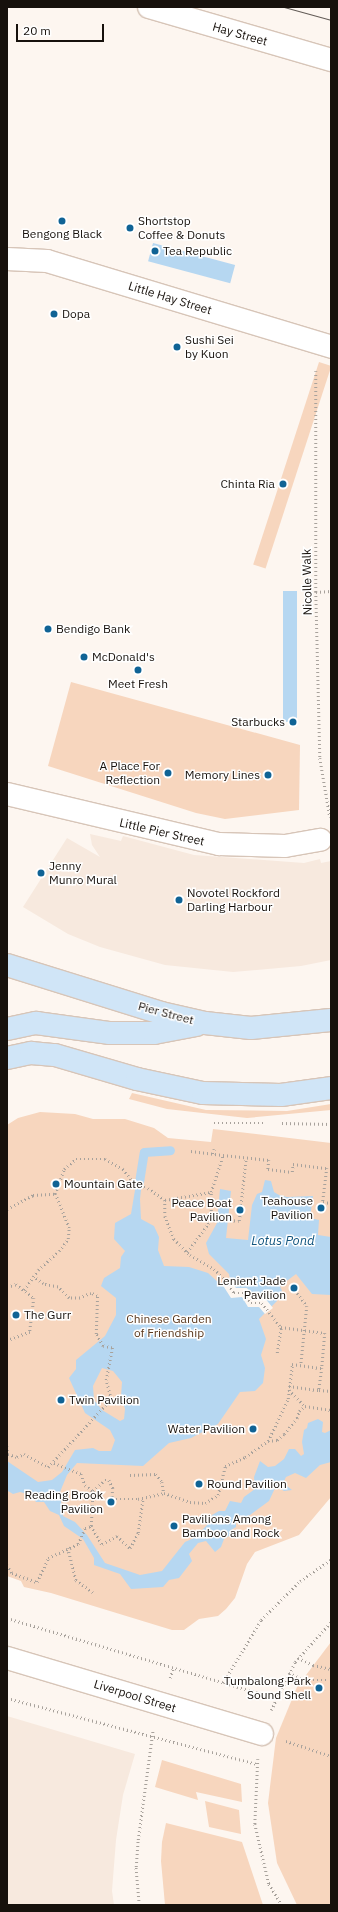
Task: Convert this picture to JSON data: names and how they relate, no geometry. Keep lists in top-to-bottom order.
{
  "streets": {
    "main road": ["Pier Street"],
    "street": [
      "Hay Street",
      "Little Hay Street",
      "Little Pier Street",
      "Liverpool Street"
    ],
    "path": ["Nicolle Walk"]
  },
  "crossings": [
    ["Little Hay Street", "Nicolle Walk"]
  ],
  "water": ["Lotus Pond"],
  "parks": ["Chinese Garden of Friendship"],
  "places": [
    "Bengong Black",
    "Shortstop Coffee & Donuts",
    "Tea Republic",
    "Dopa",
    "Sushi Sei by Kuon",
    "Chinta Ria",
    "Bendigo Bank",
    "McDonald's",
    "Meet Fresh",
    "Starbucks",
    "A Place For Reflection",
    "Memory Lines",
    "Jenny Munro Mural",
    "Novotel Rockford Darling Harbour",
    "Mountain Gate",
    "Teahouse Pavilion",
    "Peace Boat Pavilion",
    "Lenient Jade Pavilion",
    "The Gurr",
    "Twin Pavilion",
    "Water Pavilion",
    "Round Pavilion",
    "Reading Brook Pavilion",
    "Pavilions Among Bamboo and Rock",
    "Tumbalong Park Sound Shell"
  ],
  "scale_bar": "20 m"
}
